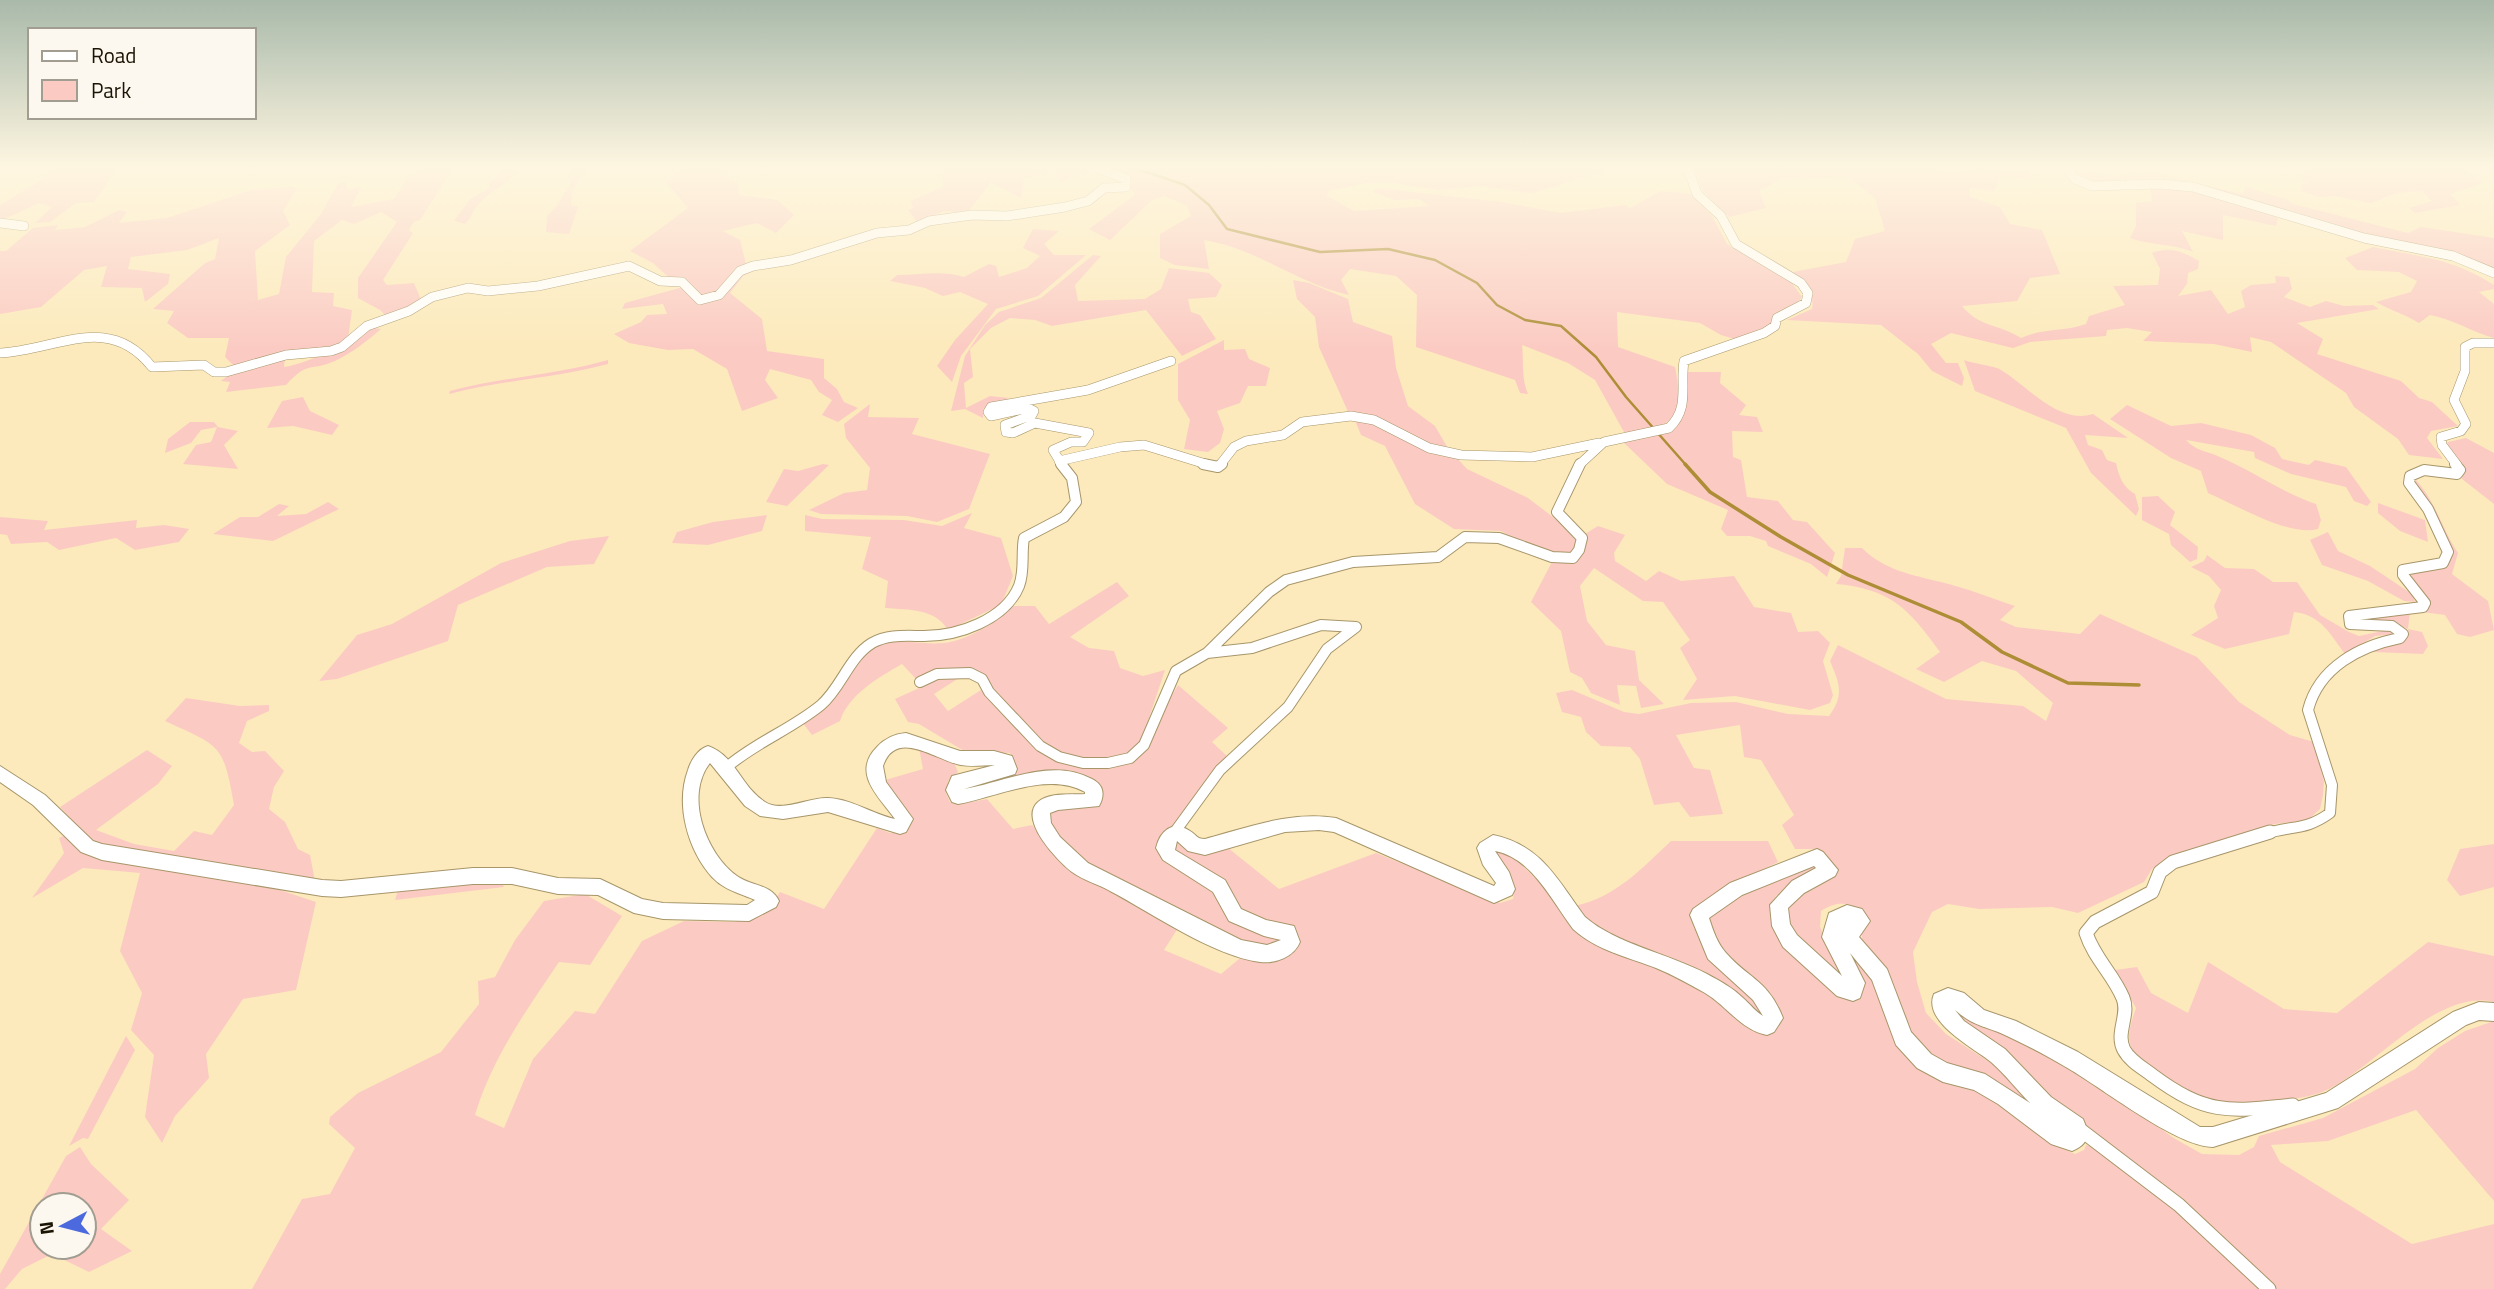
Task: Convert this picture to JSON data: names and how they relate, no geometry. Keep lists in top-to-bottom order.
{
  "legend": ["Road", "Park"],
  "north": "left"
}
